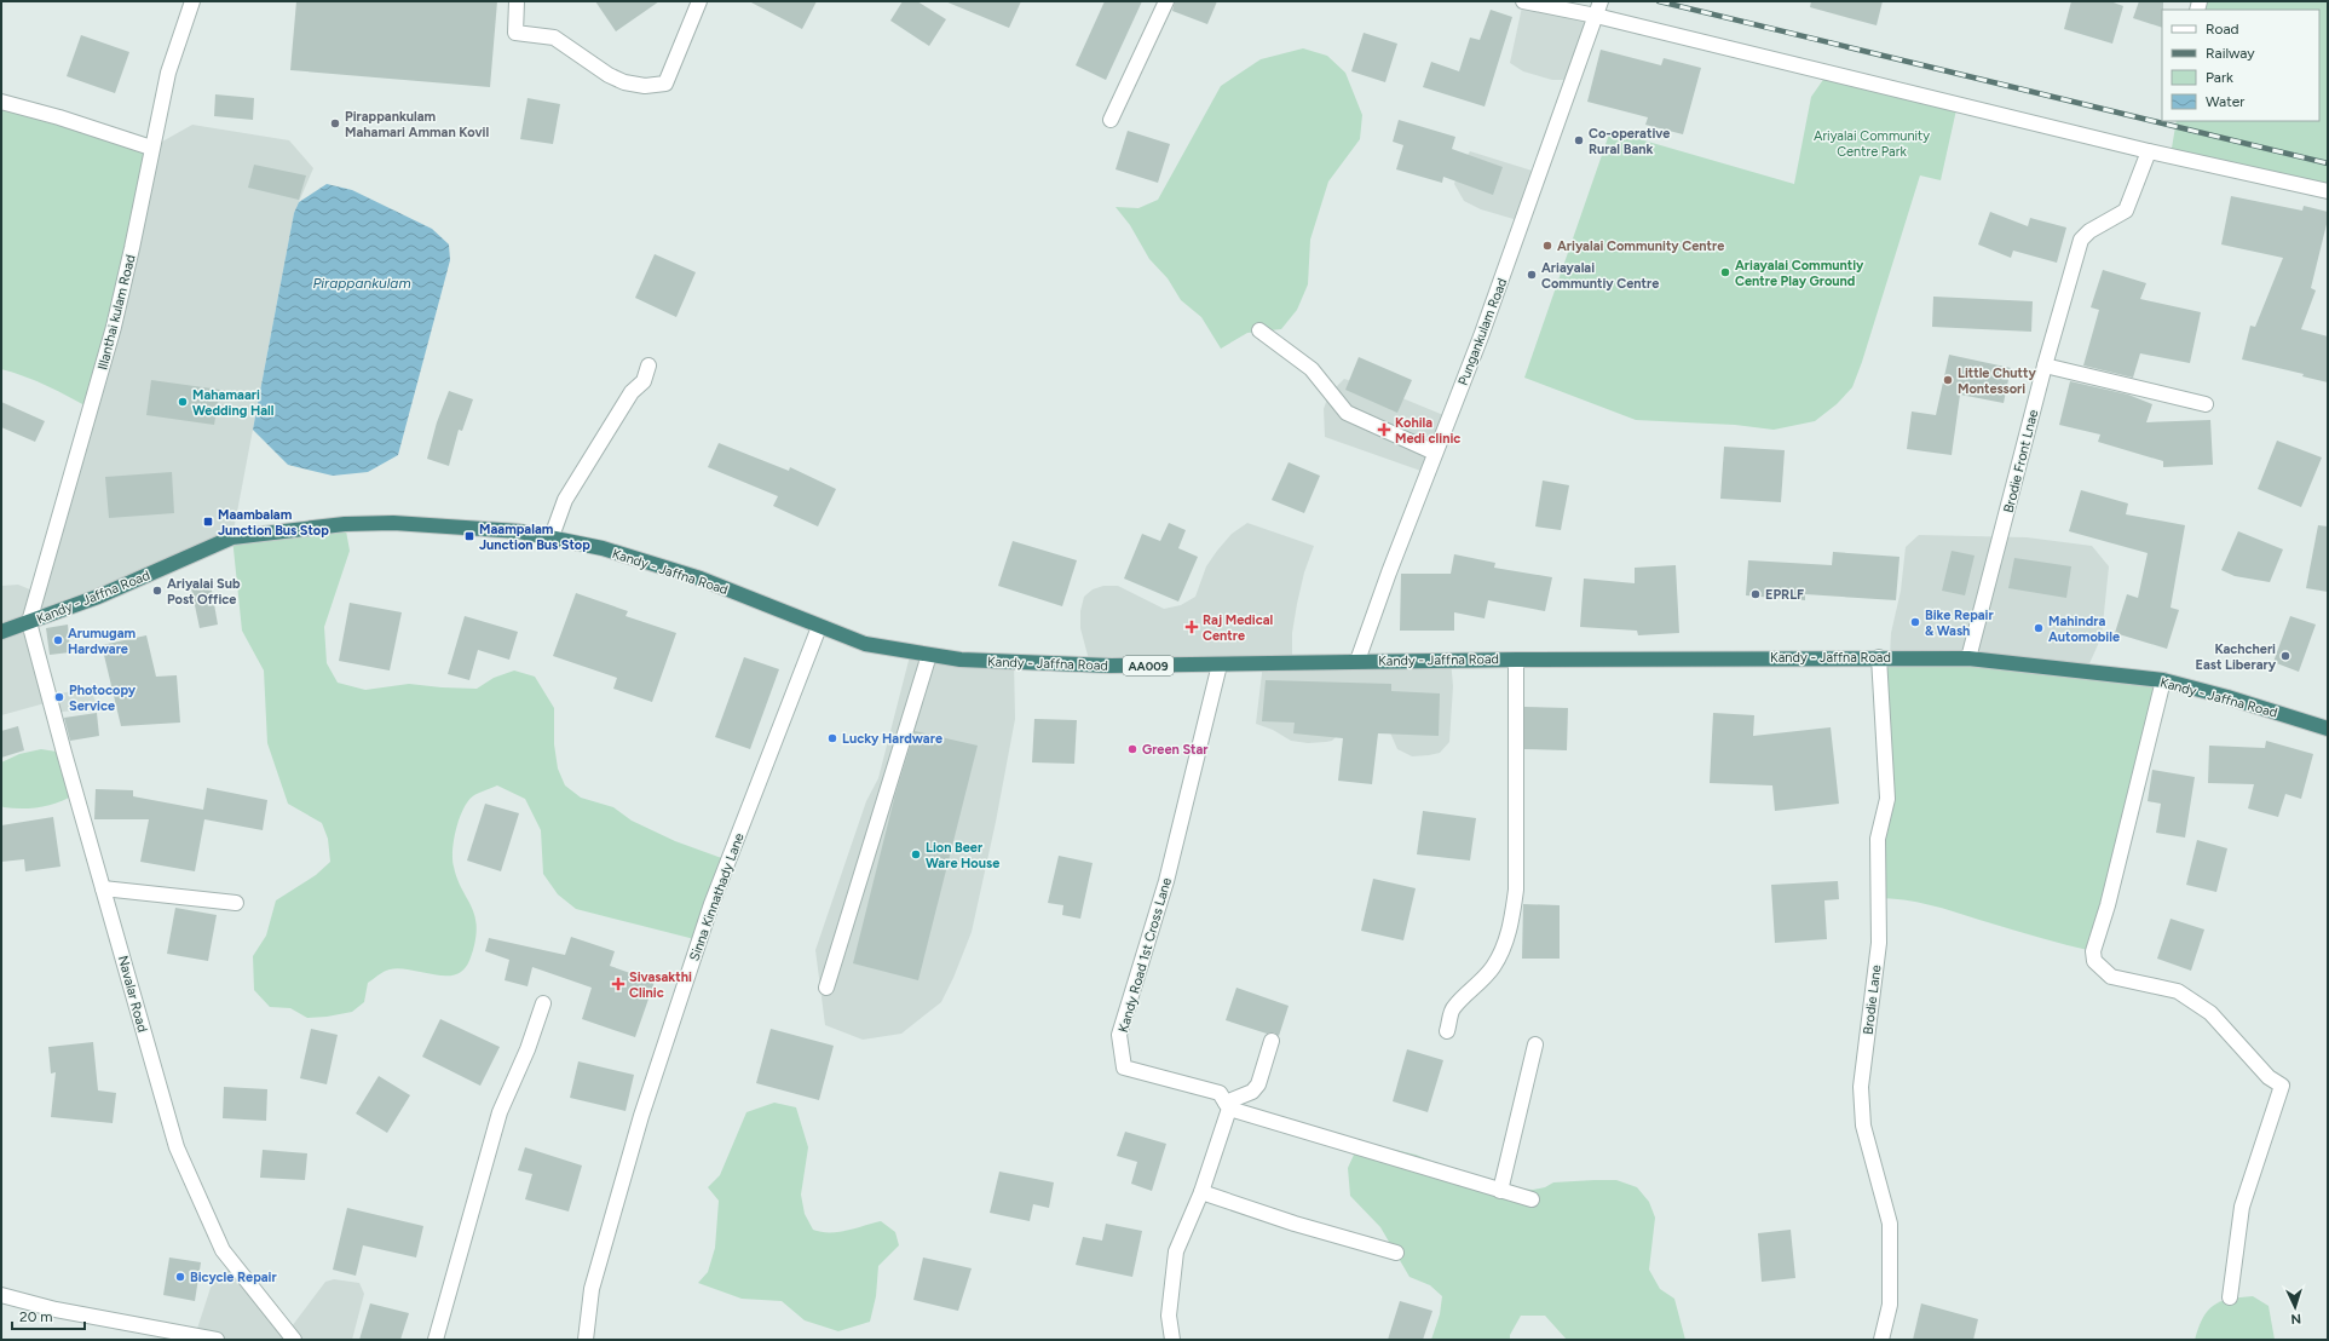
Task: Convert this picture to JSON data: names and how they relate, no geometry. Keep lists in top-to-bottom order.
{
  "streets": {
    "highway": ["Kandy - Jaffna Road", "AA009"],
    "street": [
      "Illanthai kulam Road",
      "Pungankulam Road",
      "Brodie Front Lnae",
      "Sinna Kinnathady Lane",
      "Kandy Road 1st Cross Lane",
      "Navalar Road",
      "Brodie Lane"
    ]
  },
  "crossings": [
    ["Illanthai kulam Road", "Kandy - Jaffna Road"],
    ["Illanthai kulam Road", "Navalar Road"],
    ["Pungankulam Road", "Kandy - Jaffna Road"],
    ["Brodie Front Lnae", "Kandy - Jaffna Road"],
    ["Kandy - Jaffna Road", "Sinna Kinnathady Lane"],
    ["Kandy - Jaffna Road", "Kandy Road 1st Cross Lane"],
    ["Kandy - Jaffna Road", "Navalar Road"],
    ["Kandy - Jaffna Road", "Brodie Lane"]
  ],
  "water": ["Pirappankulam"],
  "parks": ["Ariyalai Community Centre Park"],
  "places": {
    "other": [
      "Pirappankulam Mahamari Amman Kovil",
      "Co-operative Rural Bank",
      "Ariyalai Community Centre",
      "Ariayalai Communtiy Centre Play Ground",
      "Ariayalai Communtiy Centre",
      "Little Chutty Montessori",
      "Mahamaari Wedding Hall",
      "Ariyalai Sub Post Office",
      "EPRLF",
      "Bike Repair & Wash",
      "Mahindra Automobile",
      "Arumugam Hardware",
      "Kachcheri East Liberary",
      "Photocopy Service",
      "Lucky Hardware",
      "Green Star",
      "Lion Beer Ware House",
      "Bicycle Repair"
    ],
    "health": ["Kohila Medi clinic", "Raj Medical Centre", "Sivasakthi Clinic"],
    "transit": ["Maambalam Junction Bus Stop", "Maampalam Junction Bus Stop"]
  },
  "legend": [
    "Road",
    "Railway",
    "Park",
    "Water"
  ],
  "scale_bar": "20 m",
  "north": "bottom"
}
